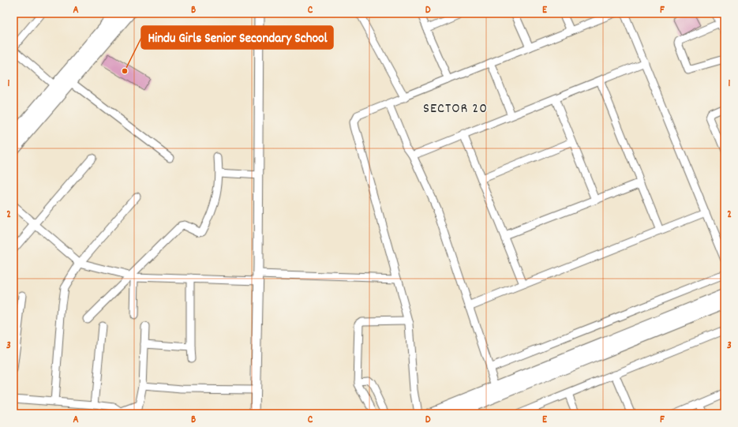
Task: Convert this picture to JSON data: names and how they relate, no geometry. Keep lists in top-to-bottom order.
{
  "districts": ["SECTOR 20"],
  "places": ["Hindu Girls Senior Secondary School"],
  "grid": {
    "columns": [
      "A",
      "B",
      "C",
      "D",
      "E",
      "F"
    ],
    "rows": ["1", "2", "3"]
  }
}
